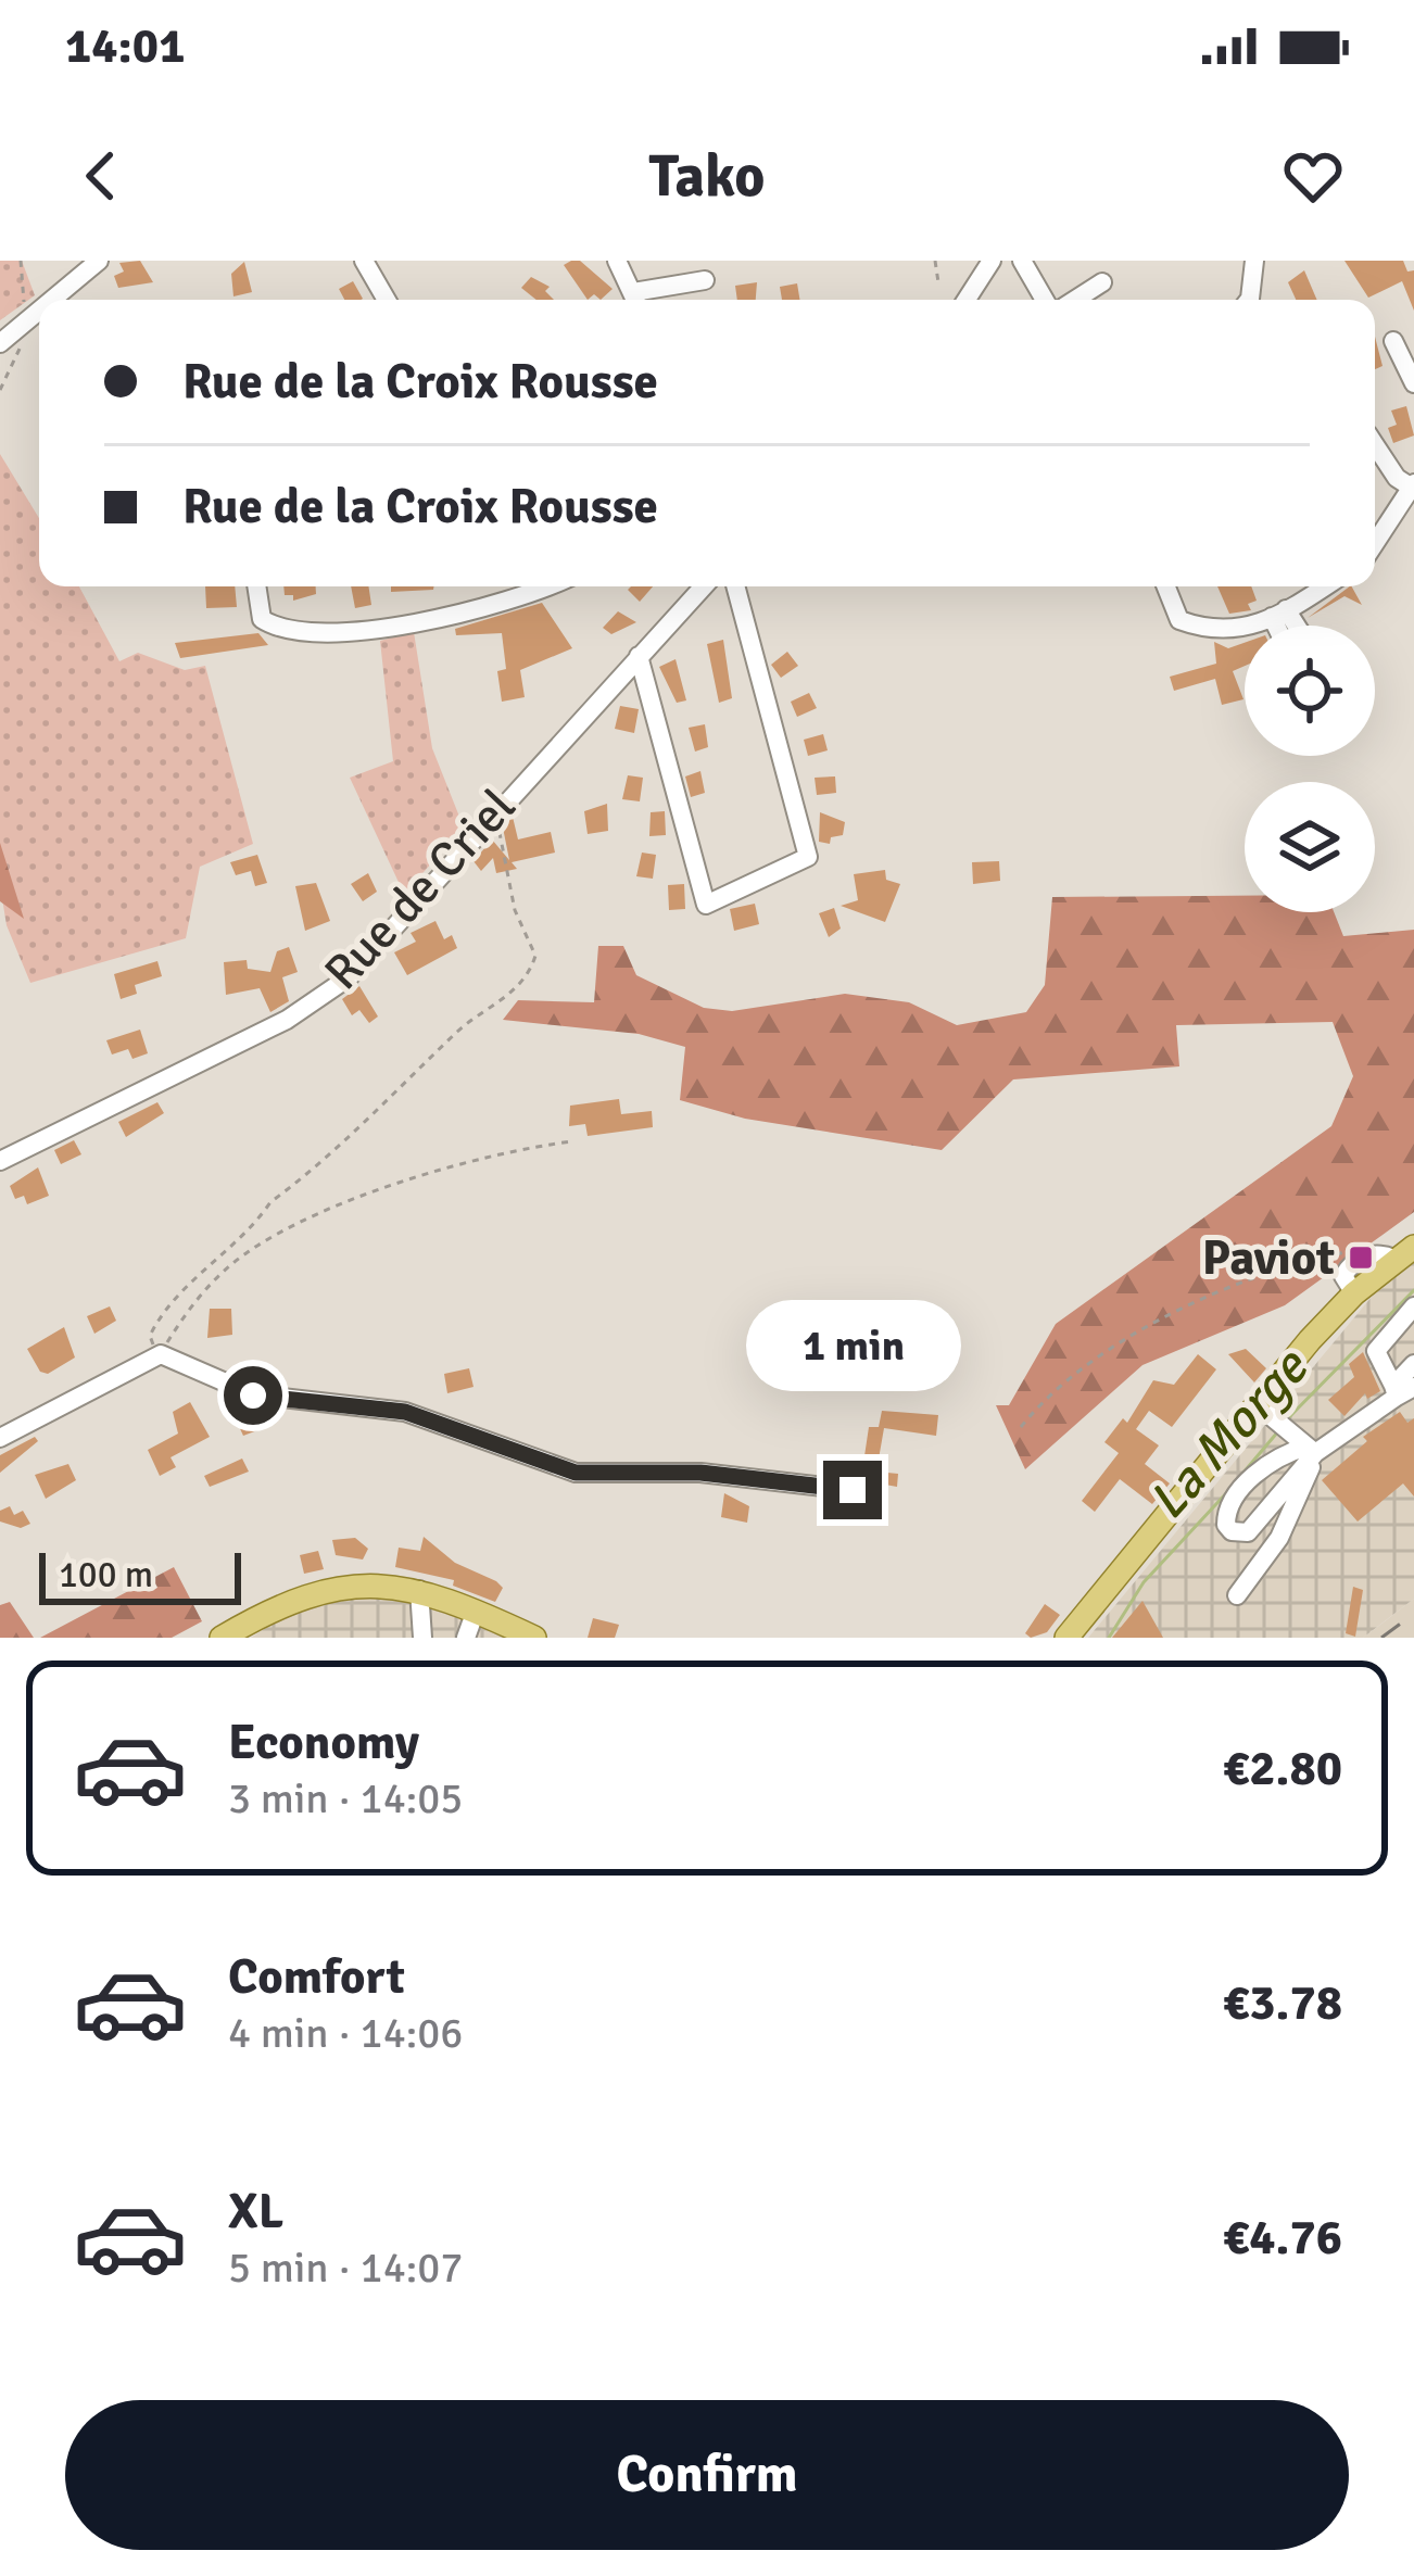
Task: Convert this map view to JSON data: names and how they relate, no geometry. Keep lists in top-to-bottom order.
{
  "streets": {
    "street": ["Rue de Criel"]
  },
  "water": ["La Morge"],
  "places": {
    "transit": ["Paviot"]
  },
  "scale_bar": "100 m",
  "page": {
    "status": "14:01",
    "header": "Tako",
    "banner": ["Rue de la Croix Rousse", "Rue de la Croix Rousse"],
    "bubble": "1 min",
    "scale": "100 m",
    "list": [
      {
        "name": "Economy",
        "note": "3 min · 14:05",
        "value": "€2.80"
      },
      {
        "name": "Comfort",
        "note": "4 min · 14:06",
        "value": "€3.78"
      },
      {
        "name": "XL",
        "note": "5 min · 14:07",
        "value": "€4.76"
      }
    ],
    "buttons": "Confirm"
  }
}
